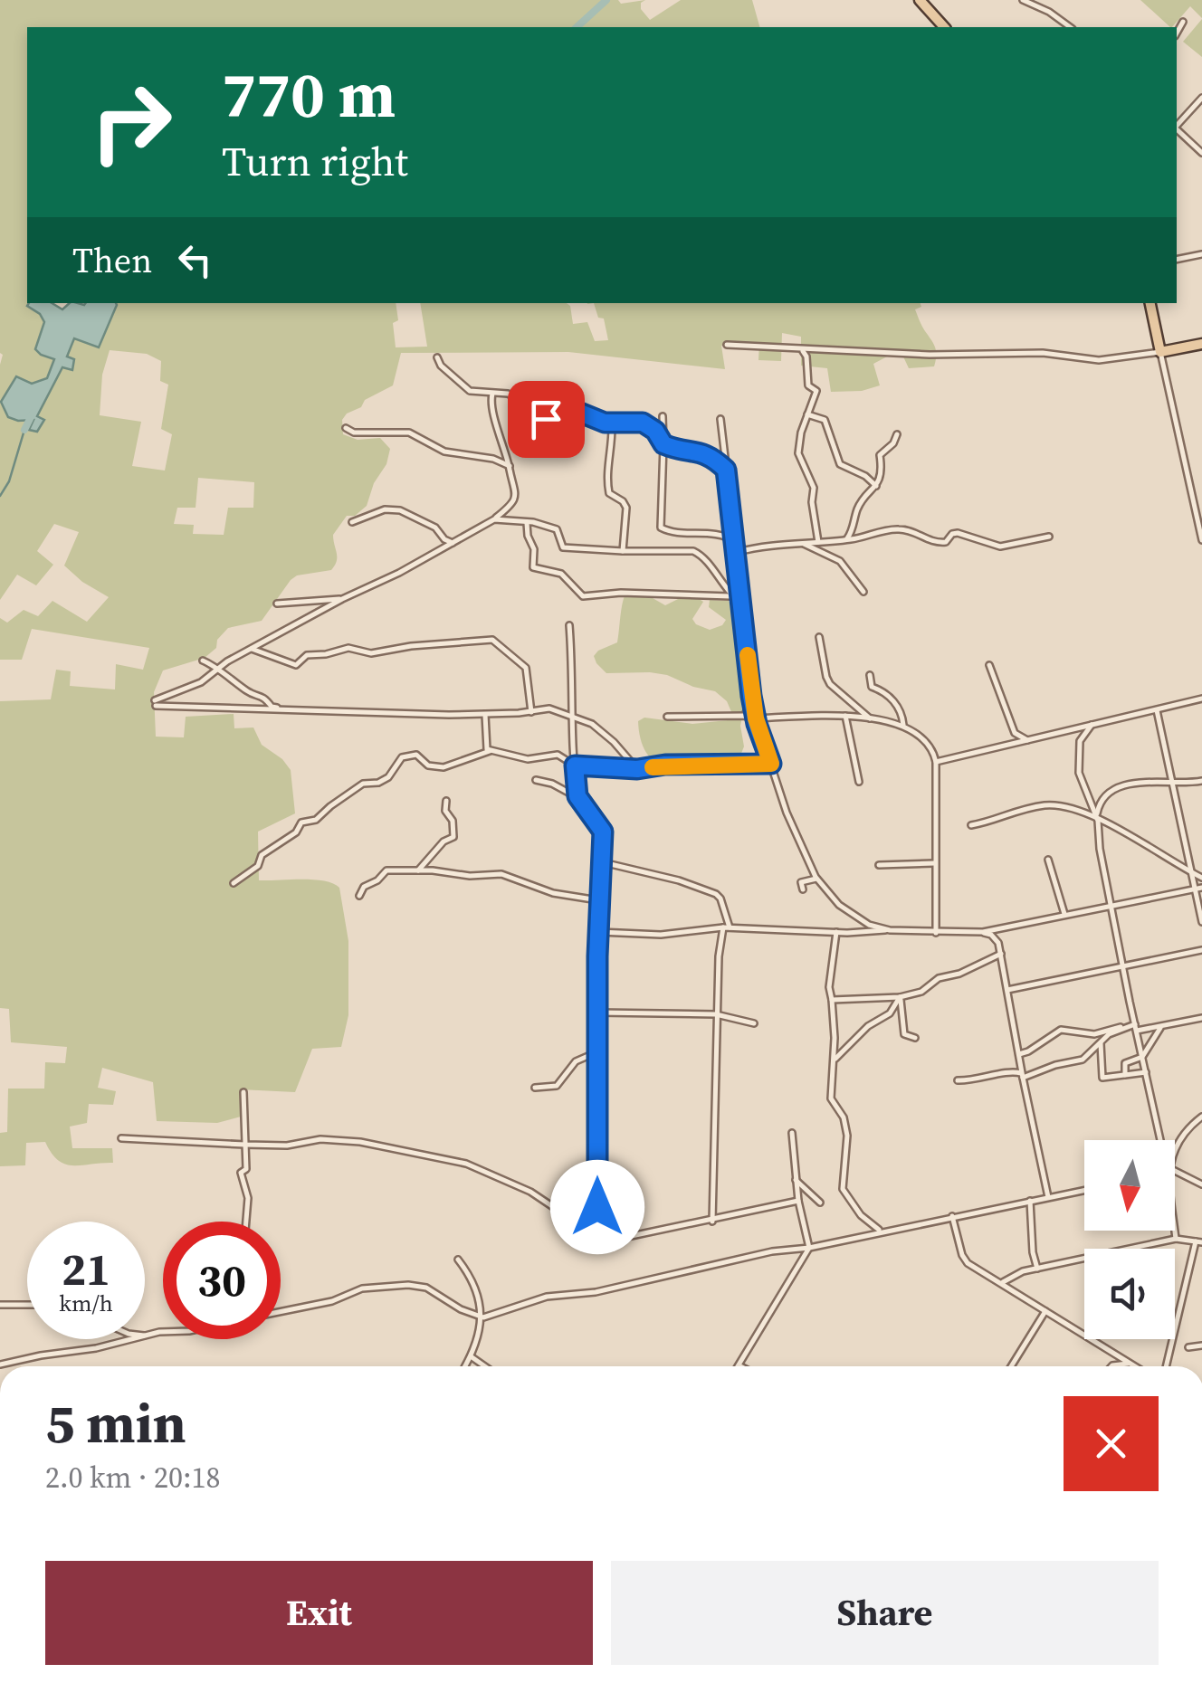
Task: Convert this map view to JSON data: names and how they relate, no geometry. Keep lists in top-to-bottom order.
{
  "north": "bottom",
  "page": {
    "turn": ["770 m", "Turn right"],
    "then": "Then",
    "speed": "21 km/h",
    "limit": "30",
    "heading": ["5 min", "2.0 km · 20:18"],
    "buttons": ["Exit", "Share"]
  }
}
